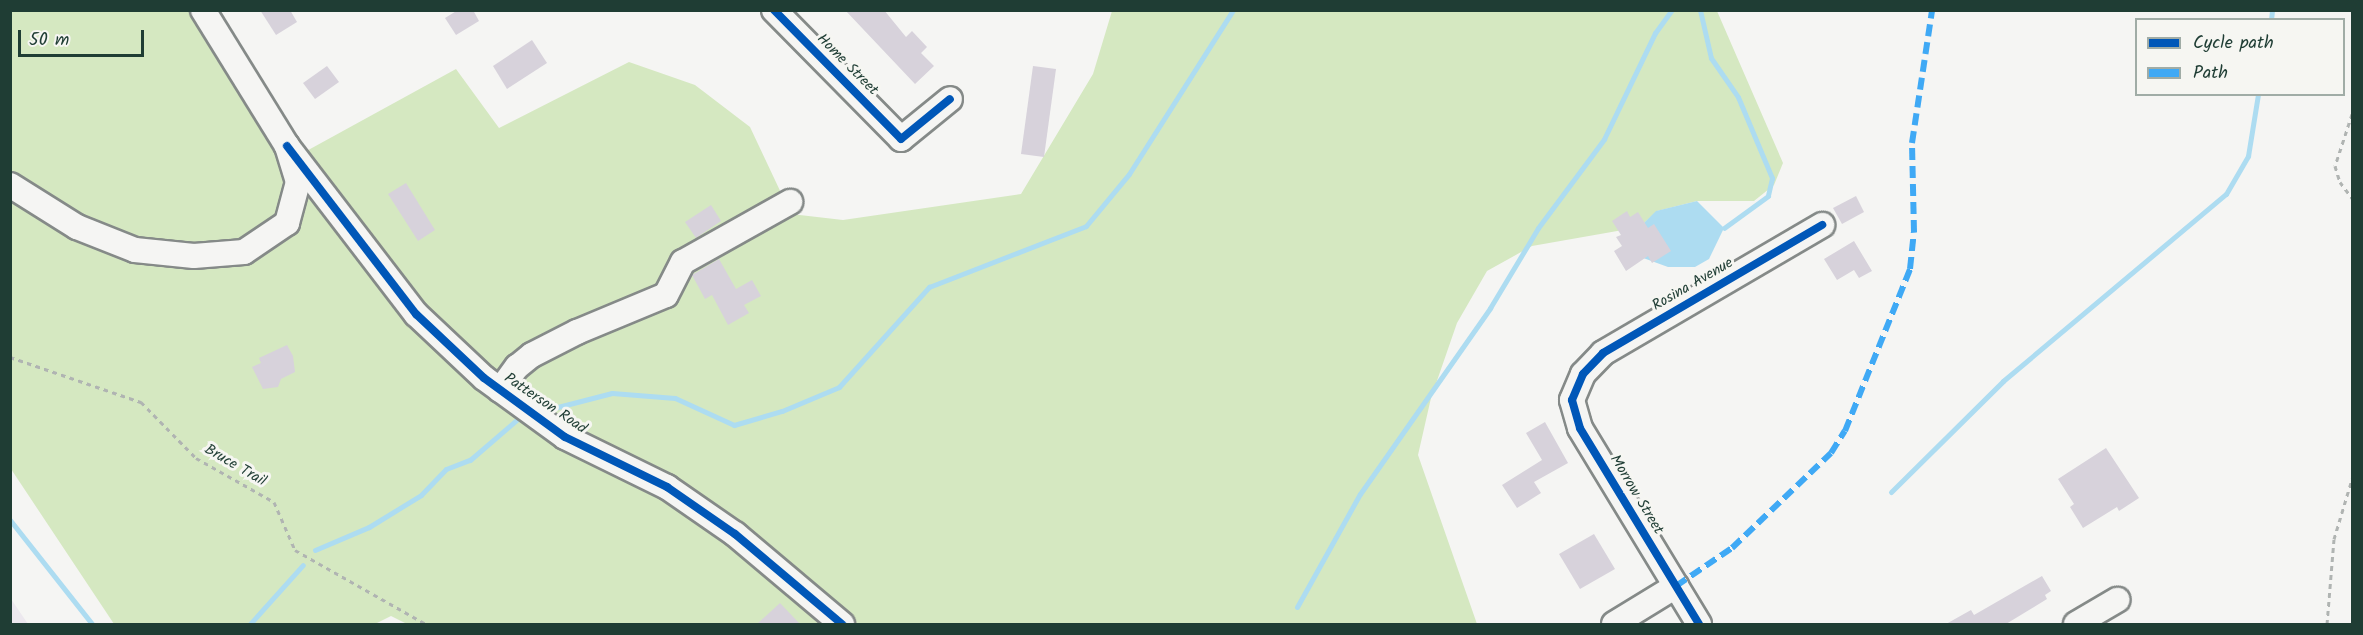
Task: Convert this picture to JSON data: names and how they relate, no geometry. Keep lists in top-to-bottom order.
{
  "streets": {
    "street": [
      "Home Street",
      "Rosina Avenue",
      "Patterson Road",
      "Morrow Street"
    ],
    "path": ["Bruce Trail"]
  },
  "crossings": [
    ["Rosina Avenue", "Morrow Street"]
  ],
  "legend": ["Cycle path", "Path"],
  "scale_bar": "50 m"
}
